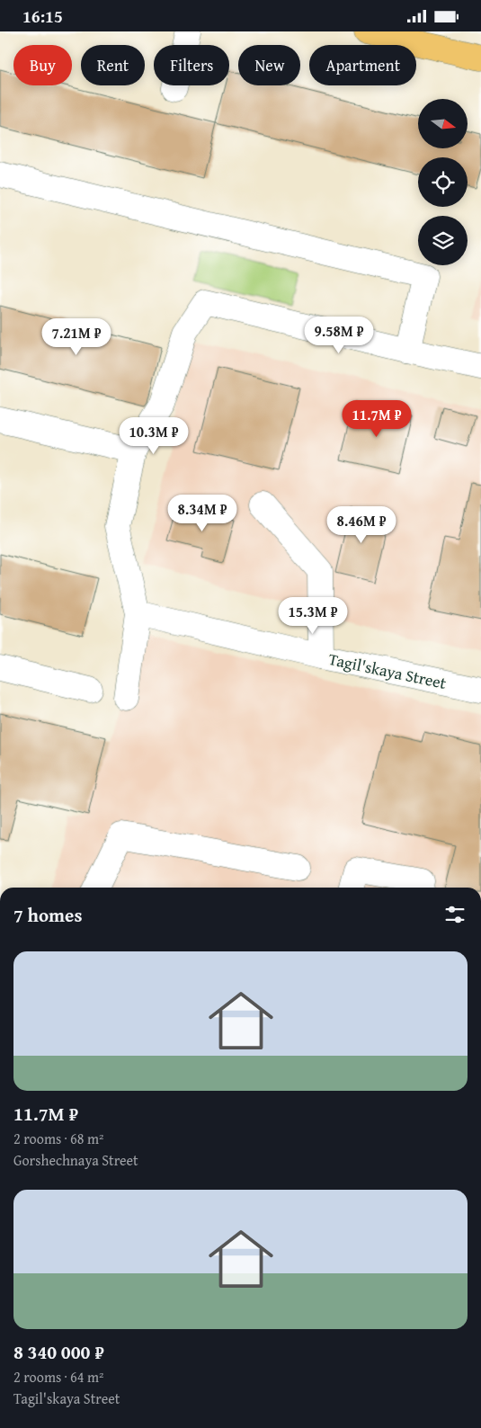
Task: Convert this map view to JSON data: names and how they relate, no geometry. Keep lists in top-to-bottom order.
{
  "streets": {
    "street": ["Tagil'skaya Street"]
  },
  "north": "right",
  "page": {
    "status": "16:15",
    "chip": [
      "Buy",
      "Rent",
      "Filters",
      "New",
      "Apartment"
    ],
    "price": [
      "9.58M ₽",
      "7.21M ₽",
      "11.7M ₽",
      "10.3M ₽",
      "8.34M ₽",
      "8.46M ₽",
      "15.3M ₽"
    ],
    "heading": "7 homes",
    "list": [
      {
        "name": "11.7M ₽",
        "note": "2 rooms · 68 m² · Gorshechnaya Street"
      },
      {
        "name": "8 340 000 ₽",
        "note": "2 rooms · 64 m² · Tagil'skaya Street"
      }
    ]
  }
}
